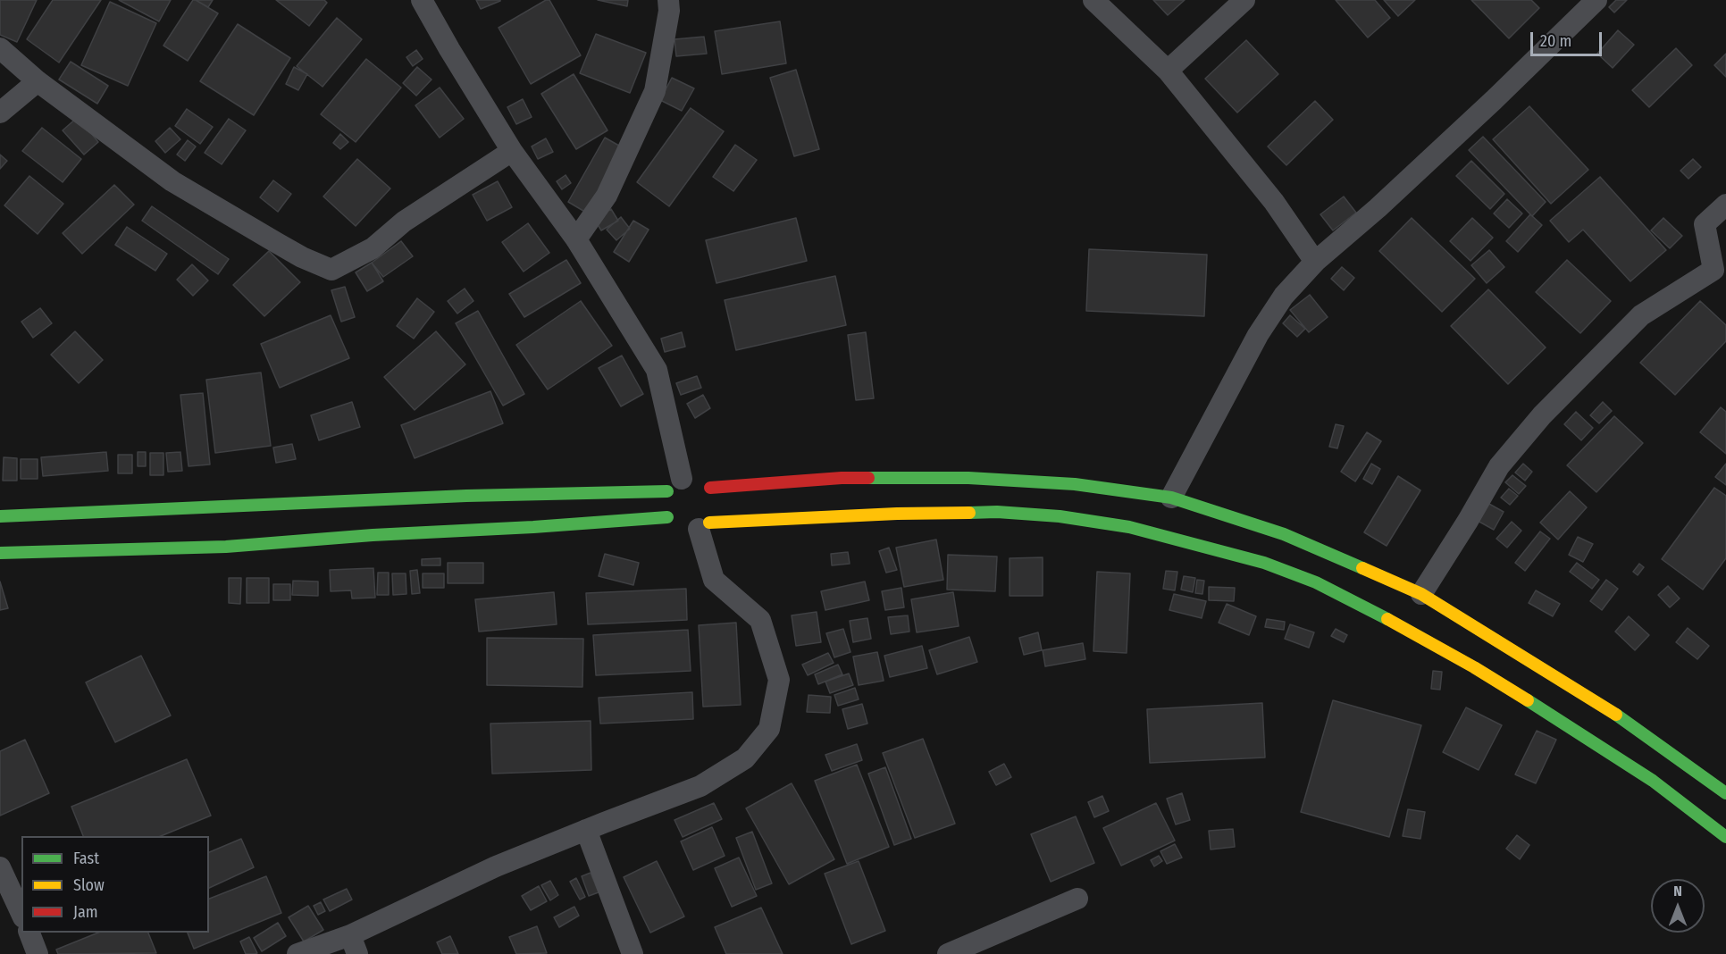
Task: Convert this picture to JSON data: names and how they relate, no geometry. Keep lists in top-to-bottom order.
{
  "legend": ["Fast", "Slow", "Jam"],
  "scale_bar": "20 m",
  "north": "top"
}
